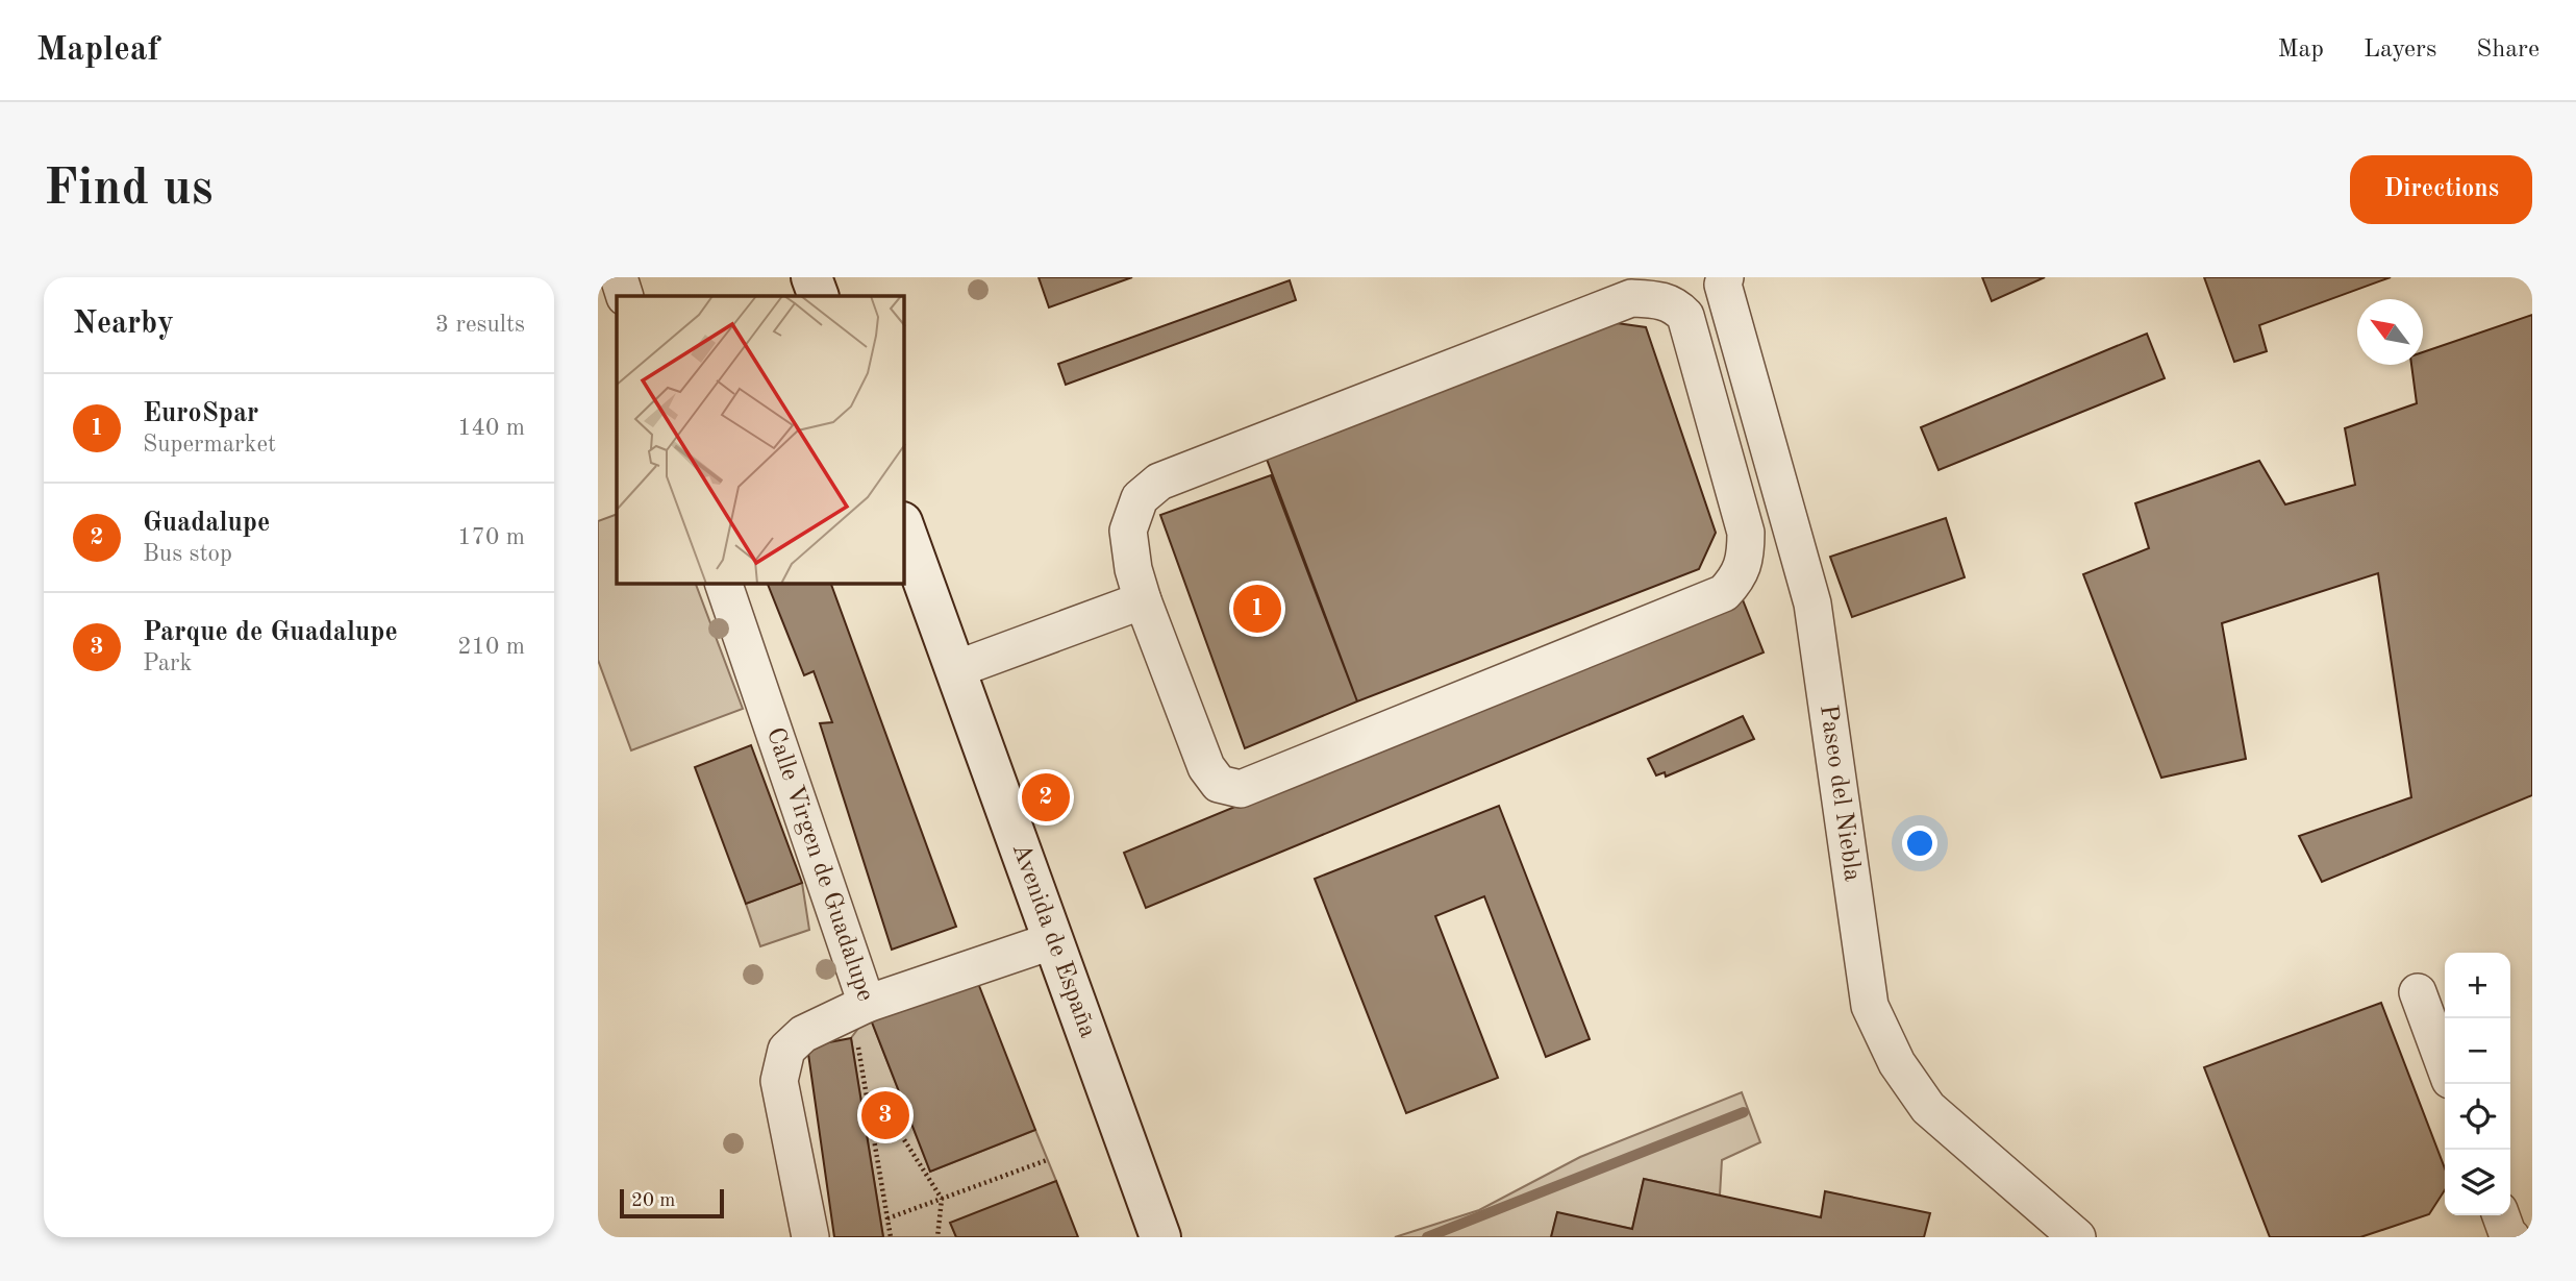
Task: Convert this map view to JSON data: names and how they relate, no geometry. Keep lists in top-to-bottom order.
{
  "streets": {
    "main road": ["Avenida de España"],
    "street": ["Paseo del Niebla", "Calle Virgen de Guadalupe"]
  },
  "scale_bar": "20 m",
  "north": "top left",
  "page": {
    "header": "Mapleaf",
    "nav": ["Map", "Layers", "Share"],
    "buttons": "Directions",
    "title": "Find us",
    "heading": ["Nearby", "3 results"],
    "list": [
      {
        "mark": "1",
        "name": "EuroSpar",
        "note": "Supermarket",
        "value": "140 m"
      },
      {
        "mark": "2",
        "name": "Guadalupe",
        "note": "Bus stop",
        "value": "170 m"
      },
      {
        "mark": "3",
        "name": "Parque de Guadalupe",
        "note": "Park",
        "value": "210 m"
      }
    ],
    "pins": ["1", "2", "3"],
    "map_buttons": ["+", "−"],
    "scale": "20 m"
  }
}
